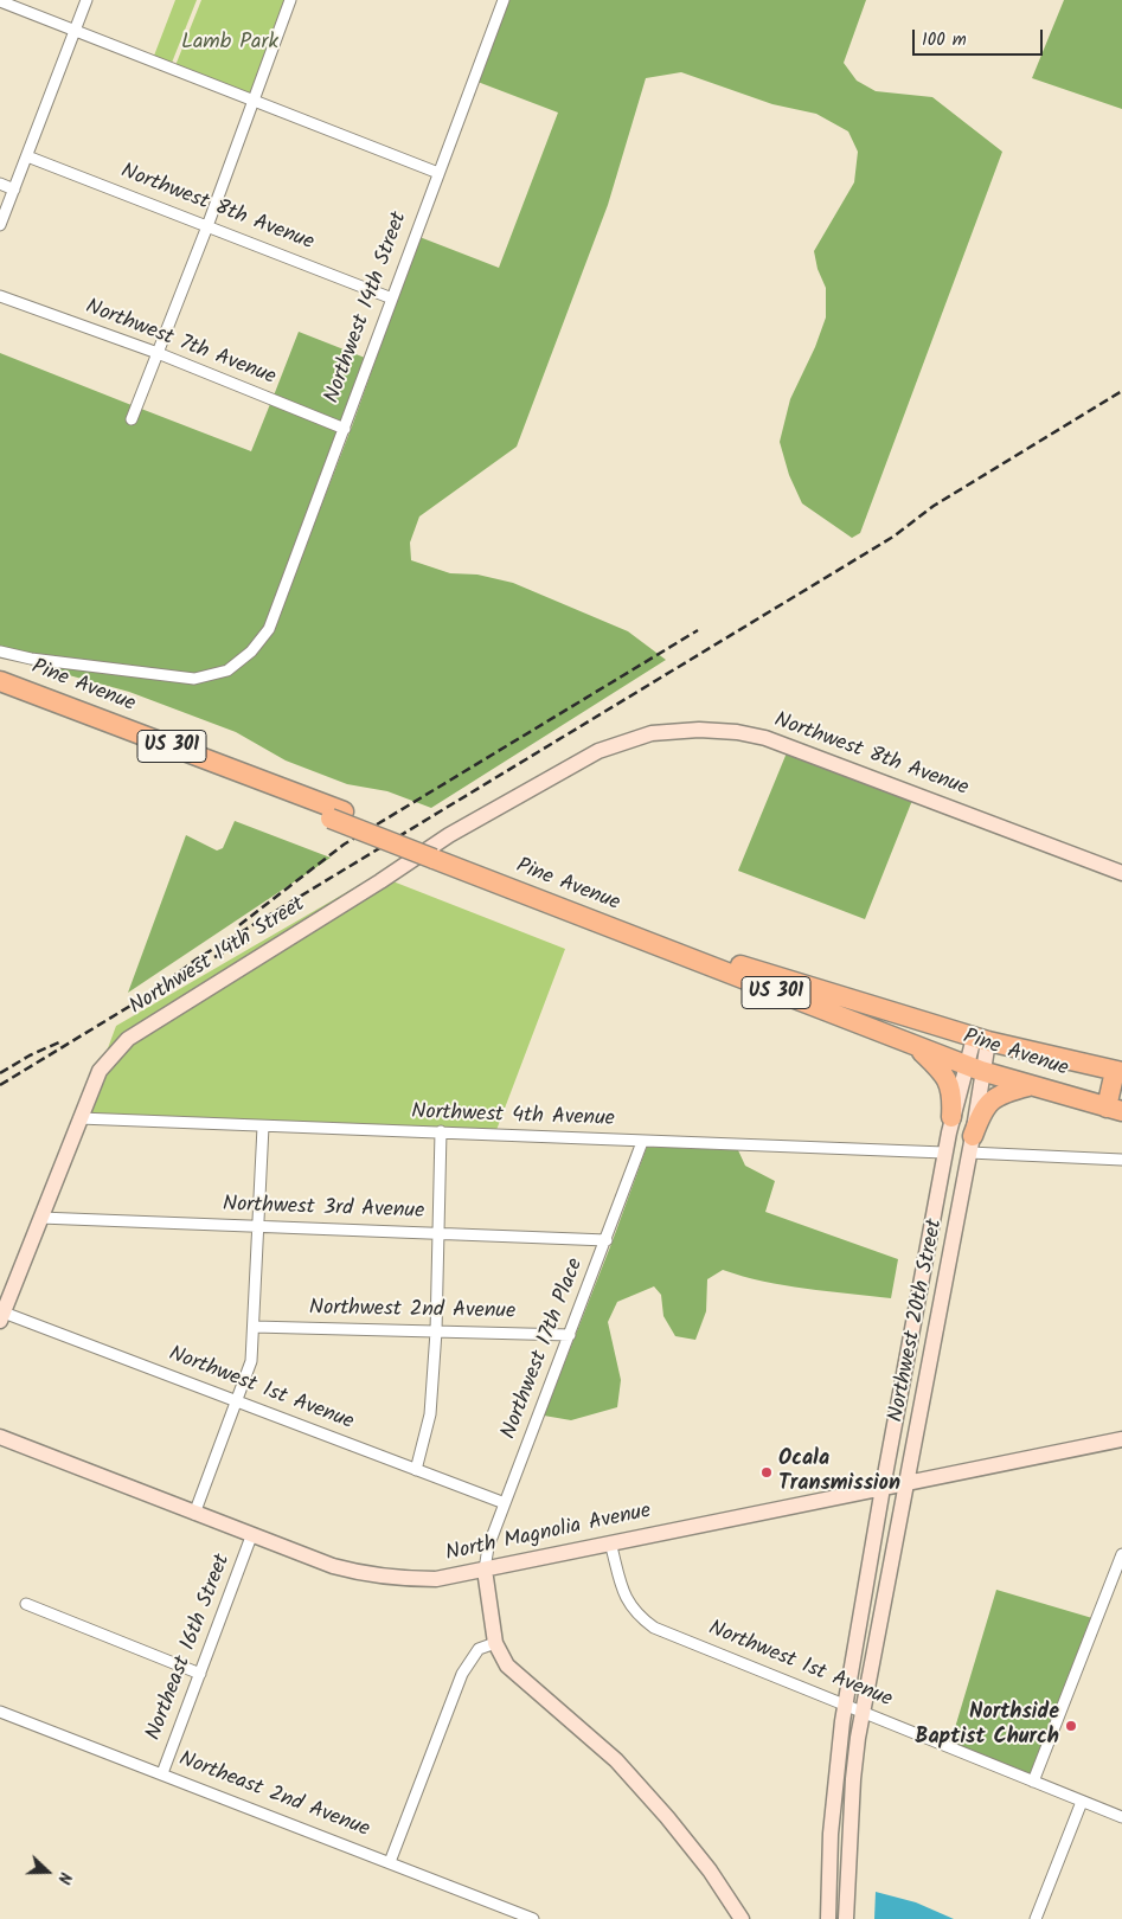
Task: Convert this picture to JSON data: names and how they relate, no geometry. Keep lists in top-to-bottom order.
{
  "streets": {
    "highway": ["Pine Avenue", "US 301"],
    "main road": [
      "Northwest 8th Avenue",
      "Northwest 14th Street",
      "Northwest 20th Street",
      "North Magnolia Avenue"
    ],
    "street": [
      "Northwest 7th Avenue",
      "Northwest 4th Avenue",
      "Northwest 3rd Avenue",
      "Northwest 2nd Avenue",
      "Northwest 17th Place",
      "Northwest 1st Avenue",
      "Northeast 16th Street",
      "Northeast 2nd Avenue"
    ]
  },
  "crossings": [
    ["Northwest 8th Avenue", "Northwest 14th Street"],
    ["Northwest 14th Street", "Northwest 7th Avenue"],
    ["Northwest 14th Street", "Northwest 4th Avenue"],
    ["Northwest 14th Street", "Northwest 3rd Avenue"],
    ["Northwest 14th Street", "Northwest 1st Avenue"],
    ["Pine Avenue", "Northwest 20th Street"],
    ["Northwest 4th Avenue", "Northwest 20th Street"],
    ["Northwest 4th Avenue", "Northwest 17th Place"],
    ["Northwest 3rd Avenue", "Northwest 17th Place"],
    ["Northwest 2nd Avenue", "Northwest 17th Place"],
    ["Northwest 20th Street", "Northwest 1st Avenue"],
    ["Northwest 20th Street", "North Magnolia Avenue"],
    ["Northwest 17th Place", "Northwest 1st Avenue"],
    ["Northwest 17th Place", "North Magnolia Avenue"],
    ["Northwest 1st Avenue", "North Magnolia Avenue"],
    ["North Magnolia Avenue", "Northeast 16th Street"],
    ["Northeast 16th Street", "Northeast 2nd Avenue"]
  ],
  "parks": ["Lamb Park"],
  "places": ["Ocala Transmission", "Northside Baptist Church"],
  "scale_bar": "100 m",
  "north": "right"
}
